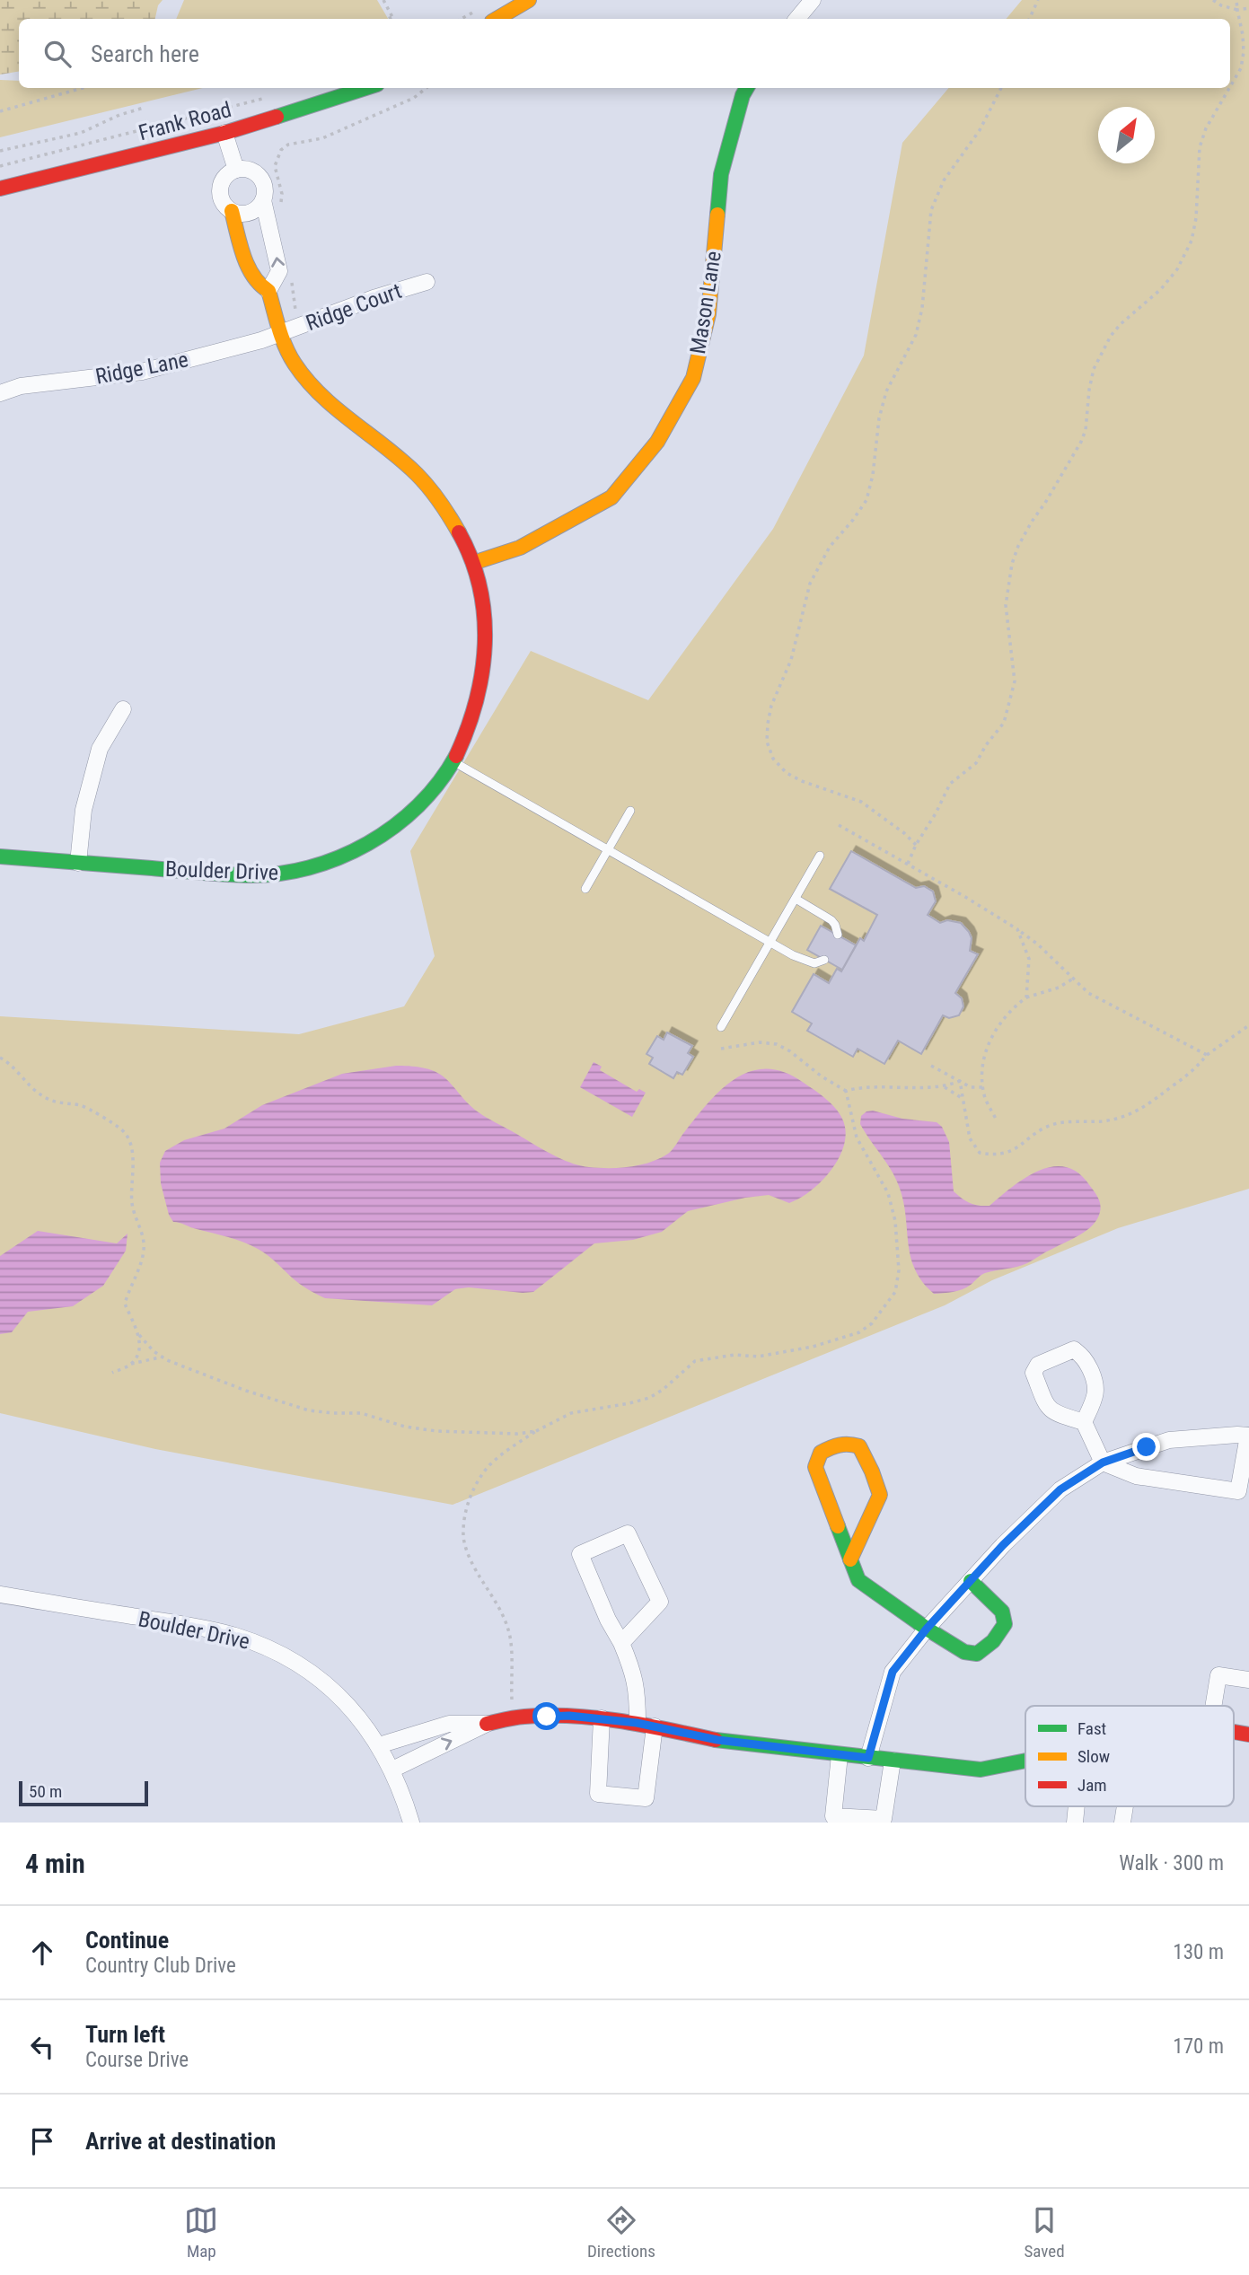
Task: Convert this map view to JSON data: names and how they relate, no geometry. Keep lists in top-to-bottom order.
{
  "streets": {
    "street": [
      "Frank Road",
      "Mason Lane",
      "Ridge Court",
      "Ridge Lane",
      "Boulder Drive"
    ]
  },
  "crossings": [
    ["Mason Lane", "Boulder Drive"],
    ["Ridge Court", "Ridge Lane"],
    ["Ridge Court", "Boulder Drive"],
    ["Ridge Lane", "Boulder Drive"]
  ],
  "legend": ["Fast", "Slow", "Jam"],
  "scale_bar": "50 m",
  "north": "top right",
  "page": {
    "search": "Search here",
    "scale": "50 m",
    "heading": ["4 min", "Walk · 300 m"],
    "list": [
      ["Continue", "Country Club Drive", "130 m"],
      ["Turn left", "Course Drive", "170 m"],
      "Arrive at destination"
    ],
    "nav": ["Map", "Directions", "Saved"]
  }
}
